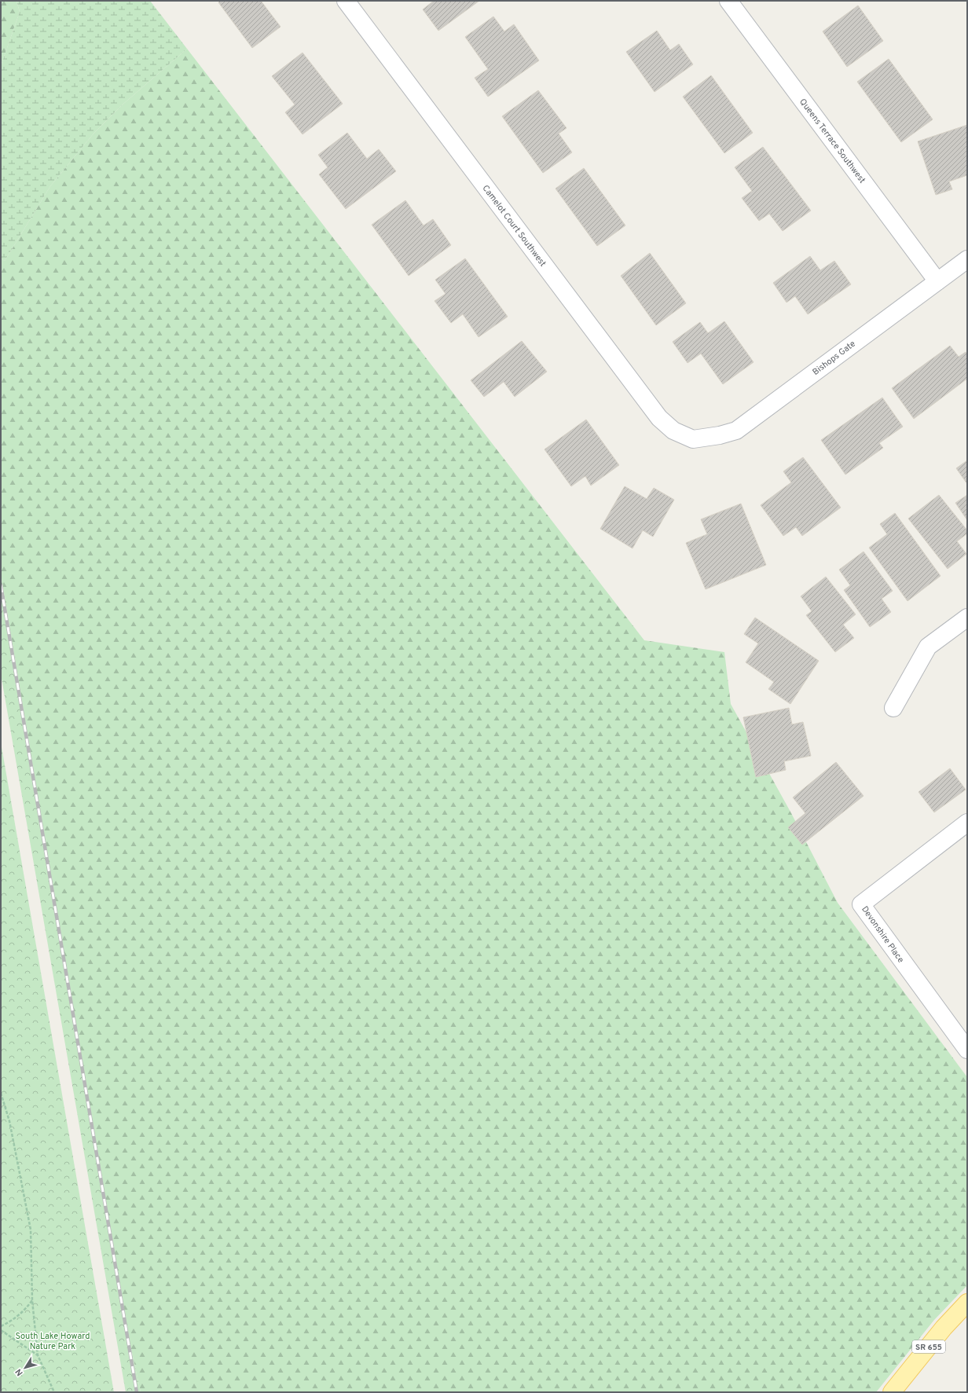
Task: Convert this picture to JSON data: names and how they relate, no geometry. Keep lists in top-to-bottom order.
{
  "streets": {
    "main road": ["SR 655"],
    "street": [
      "Queens Terrace Southwest",
      "Camelot Court Southwest",
      "Bishops Gate",
      "Devonshire Place"
    ]
  },
  "crossings": [
    ["Queens Terrace Southwest", "Bishops Gate"],
    ["Camelot Court Southwest", "Bishops Gate"]
  ],
  "parks": ["South Lake Howard Nature Park"],
  "north": "bottom left"
}
